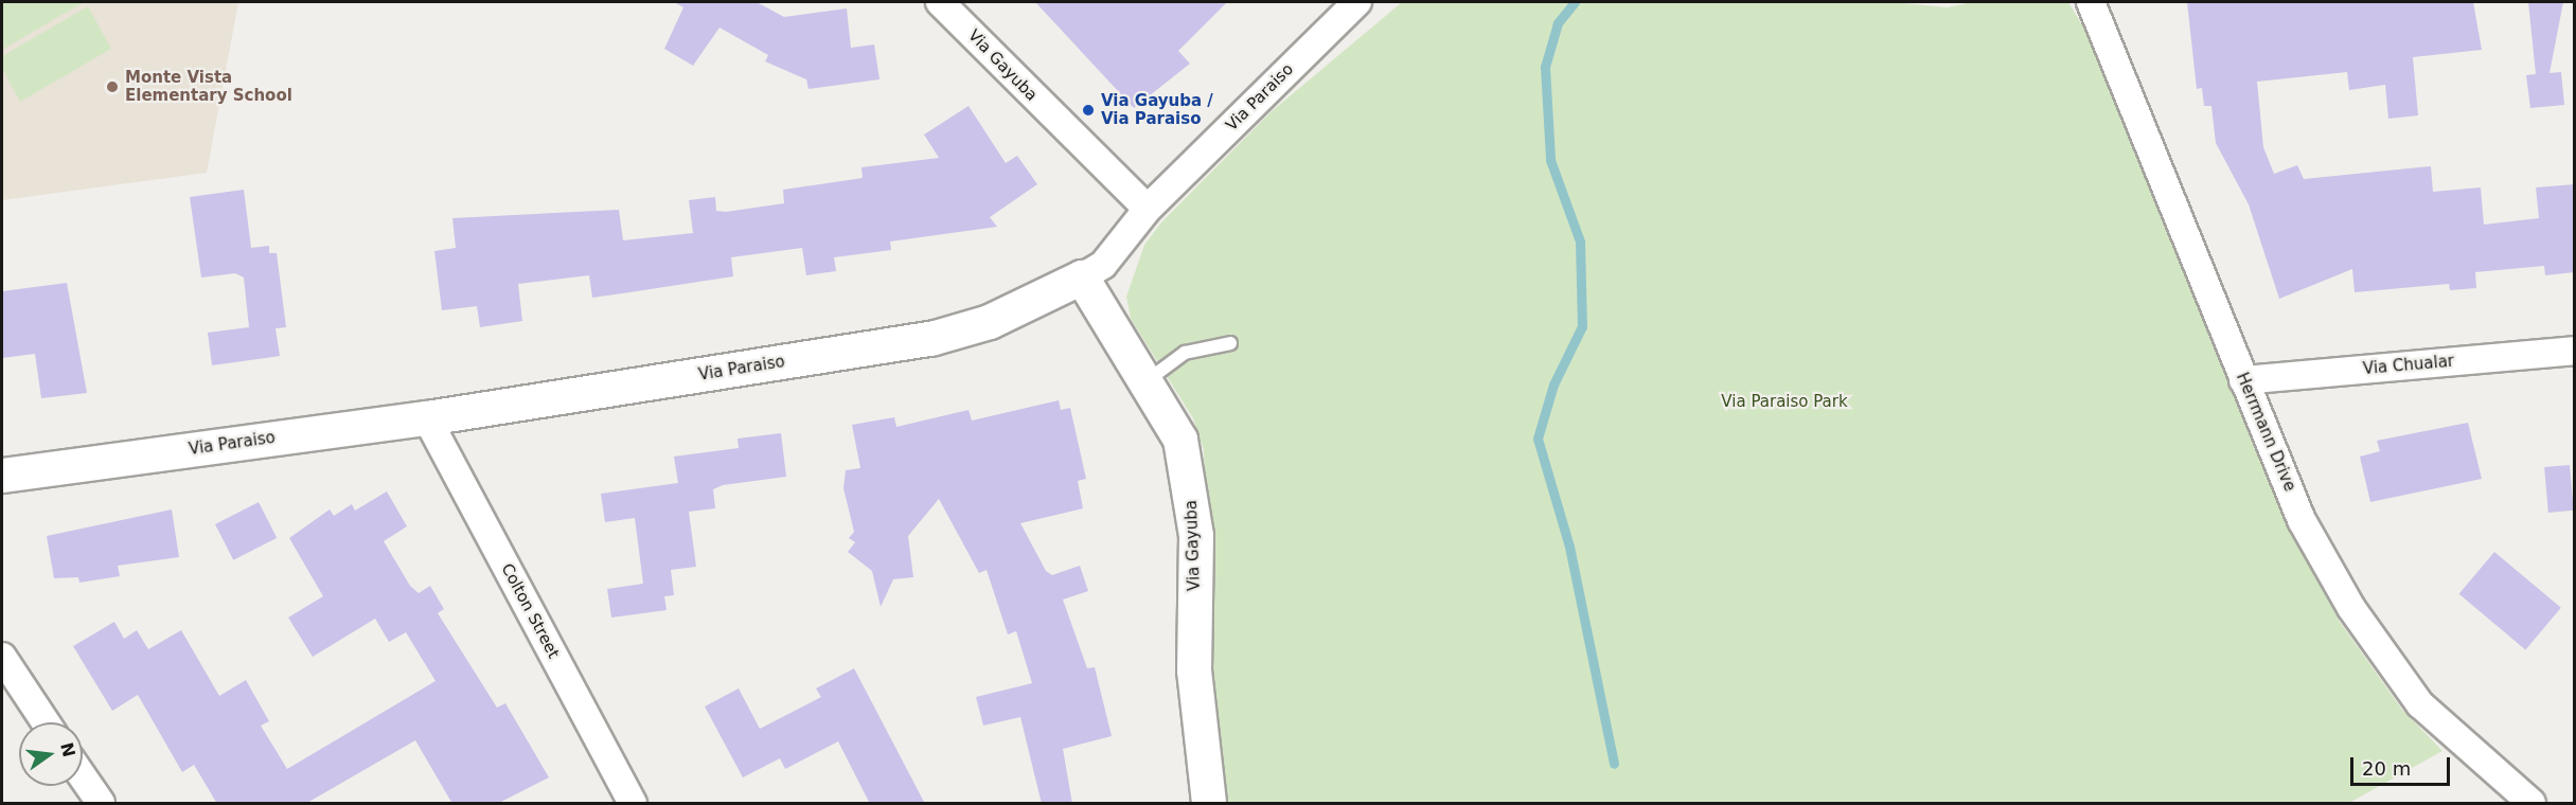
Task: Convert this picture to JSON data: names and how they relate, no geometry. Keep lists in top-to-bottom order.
{
  "streets": {
    "street": [
      "Via Gayuba",
      "Via Paraiso",
      "Via Chualar",
      "Herrmann Drive",
      "Colton Street"
    ]
  },
  "crossings": [
    ["Via Gayuba", "Via Paraiso"],
    ["Via Paraiso", "Colton Street"],
    ["Via Chualar", "Herrmann Drive"]
  ],
  "parks": ["Via Paraiso Park"],
  "places": ["Monte Vista Elementary School", "Via Gayuba / Via Paraiso"],
  "scale_bar": "20 m",
  "north": "right"
}
